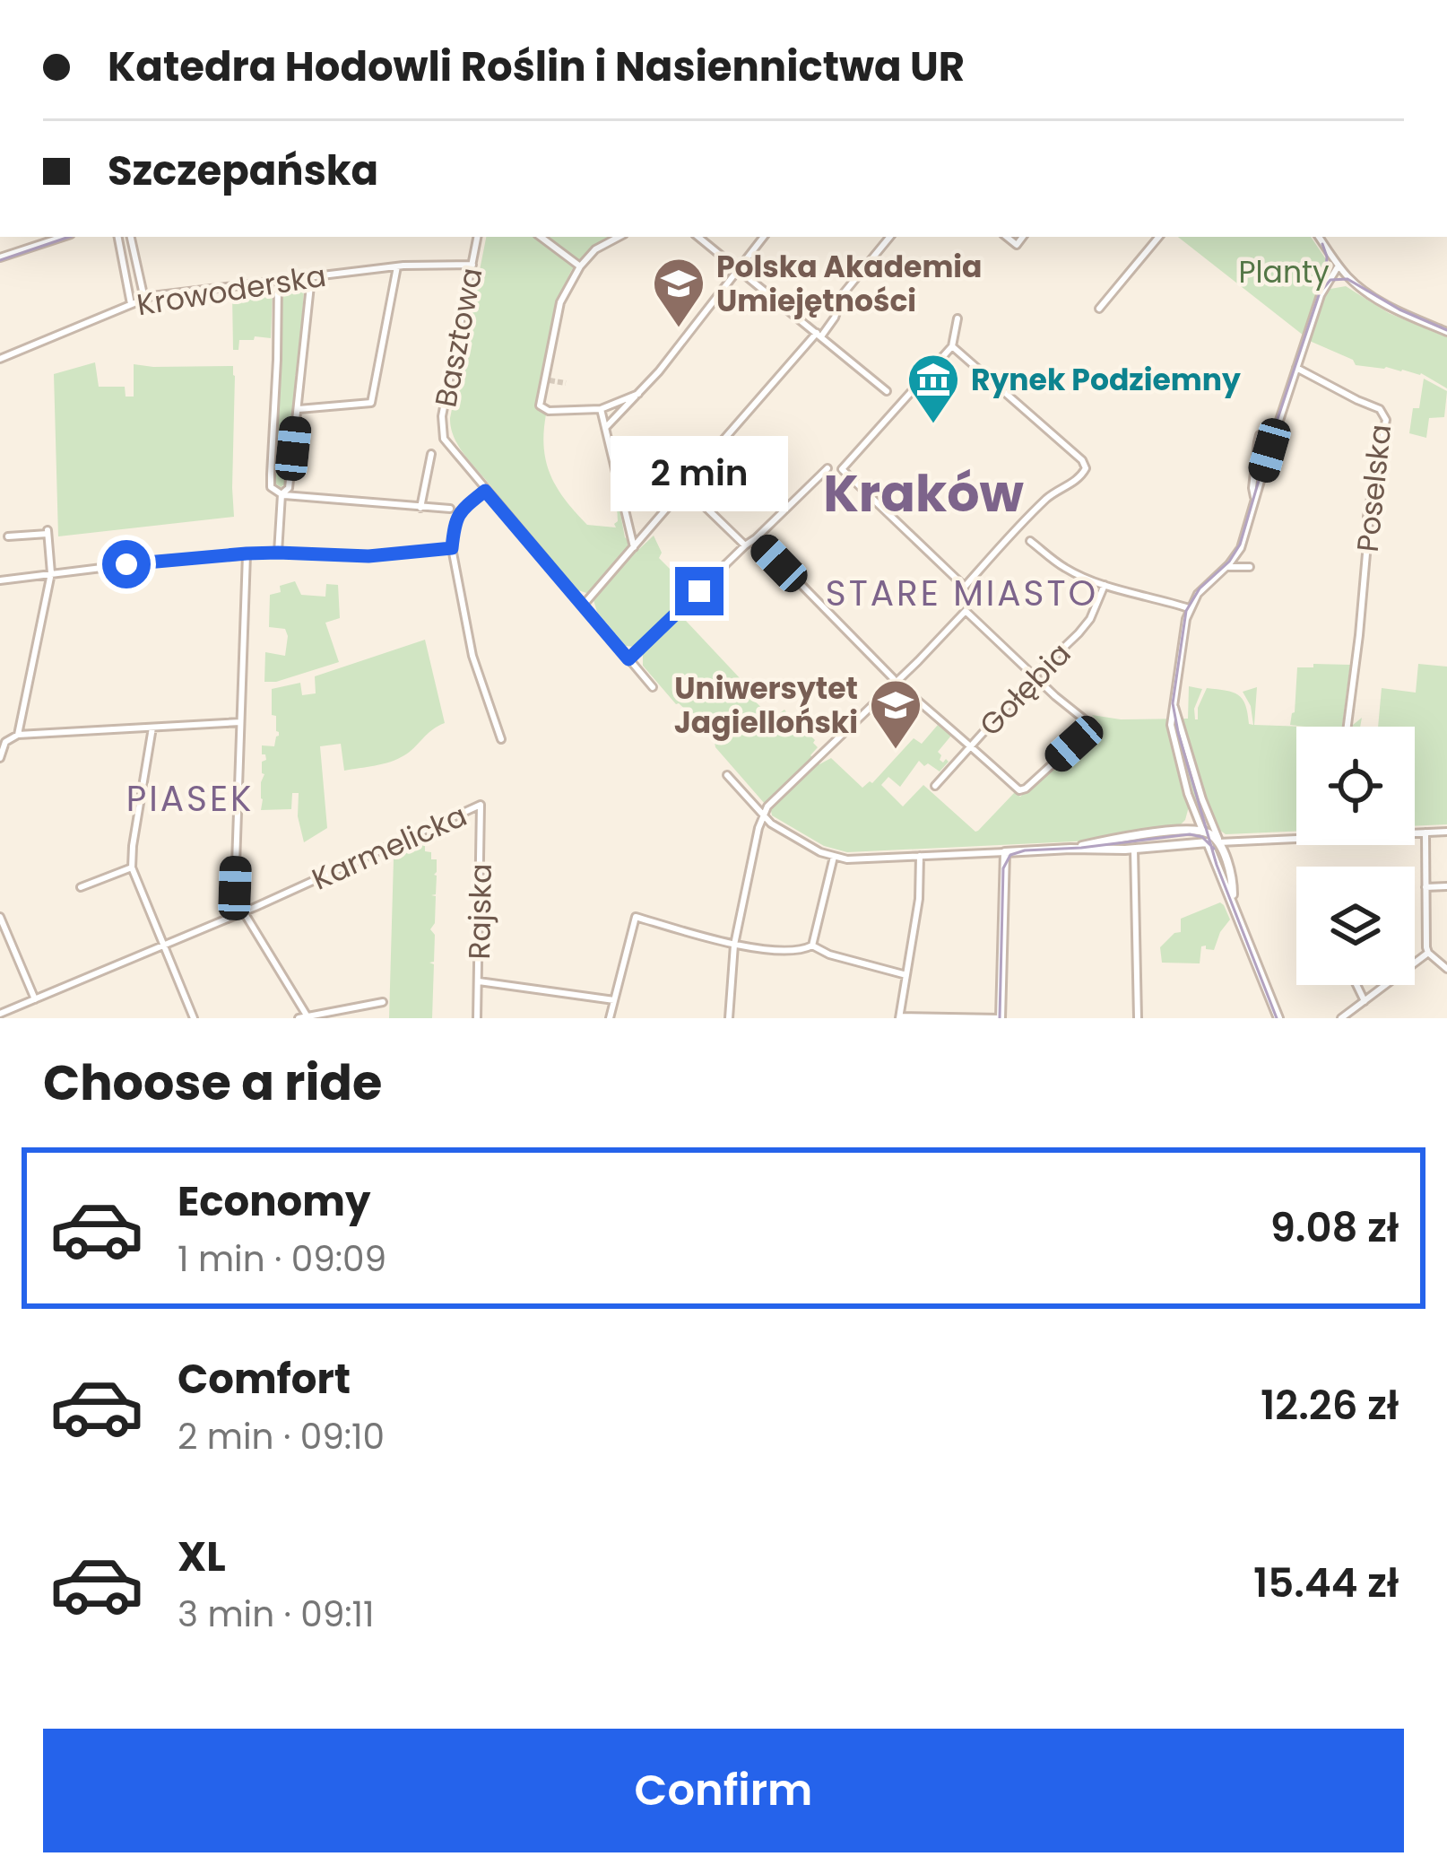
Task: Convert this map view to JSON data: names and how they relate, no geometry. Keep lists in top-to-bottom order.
{
  "streets": {
    "street": [
      "Krowoderska",
      "Basztowa",
      "Poselska",
      "Gołębia",
      "Karmelicka",
      "Rajska"
    ]
  },
  "crossings": [
    ["Krowoderska", "Basztowa"],
    ["Karmelicka", "Rajska"]
  ],
  "districts": ["Kraków", "STARE MIASTO", "PIASEK"],
  "parks": ["Planty"],
  "places": {
    "school or university": ["Polska Akademia Umiejętności", "Uniwersytet Jagielloński"],
    "museum": ["Rynek Podziemny"]
  },
  "page": {
    "banner": ["Katedra Hodowli Roślin i Nasiennictwa UR", "Szczepańska"],
    "bubble": "2 min",
    "heading": "Choose a ride",
    "list": [
      {
        "name": "Economy",
        "note": "1 min · 09:09",
        "value": "9.08 zł"
      },
      {
        "name": "Comfort",
        "note": "2 min · 09:10",
        "value": "12.26 zł"
      },
      {
        "name": "XL",
        "note": "3 min · 09:11",
        "value": "15.44 zł"
      }
    ],
    "buttons": "Confirm"
  }
}
